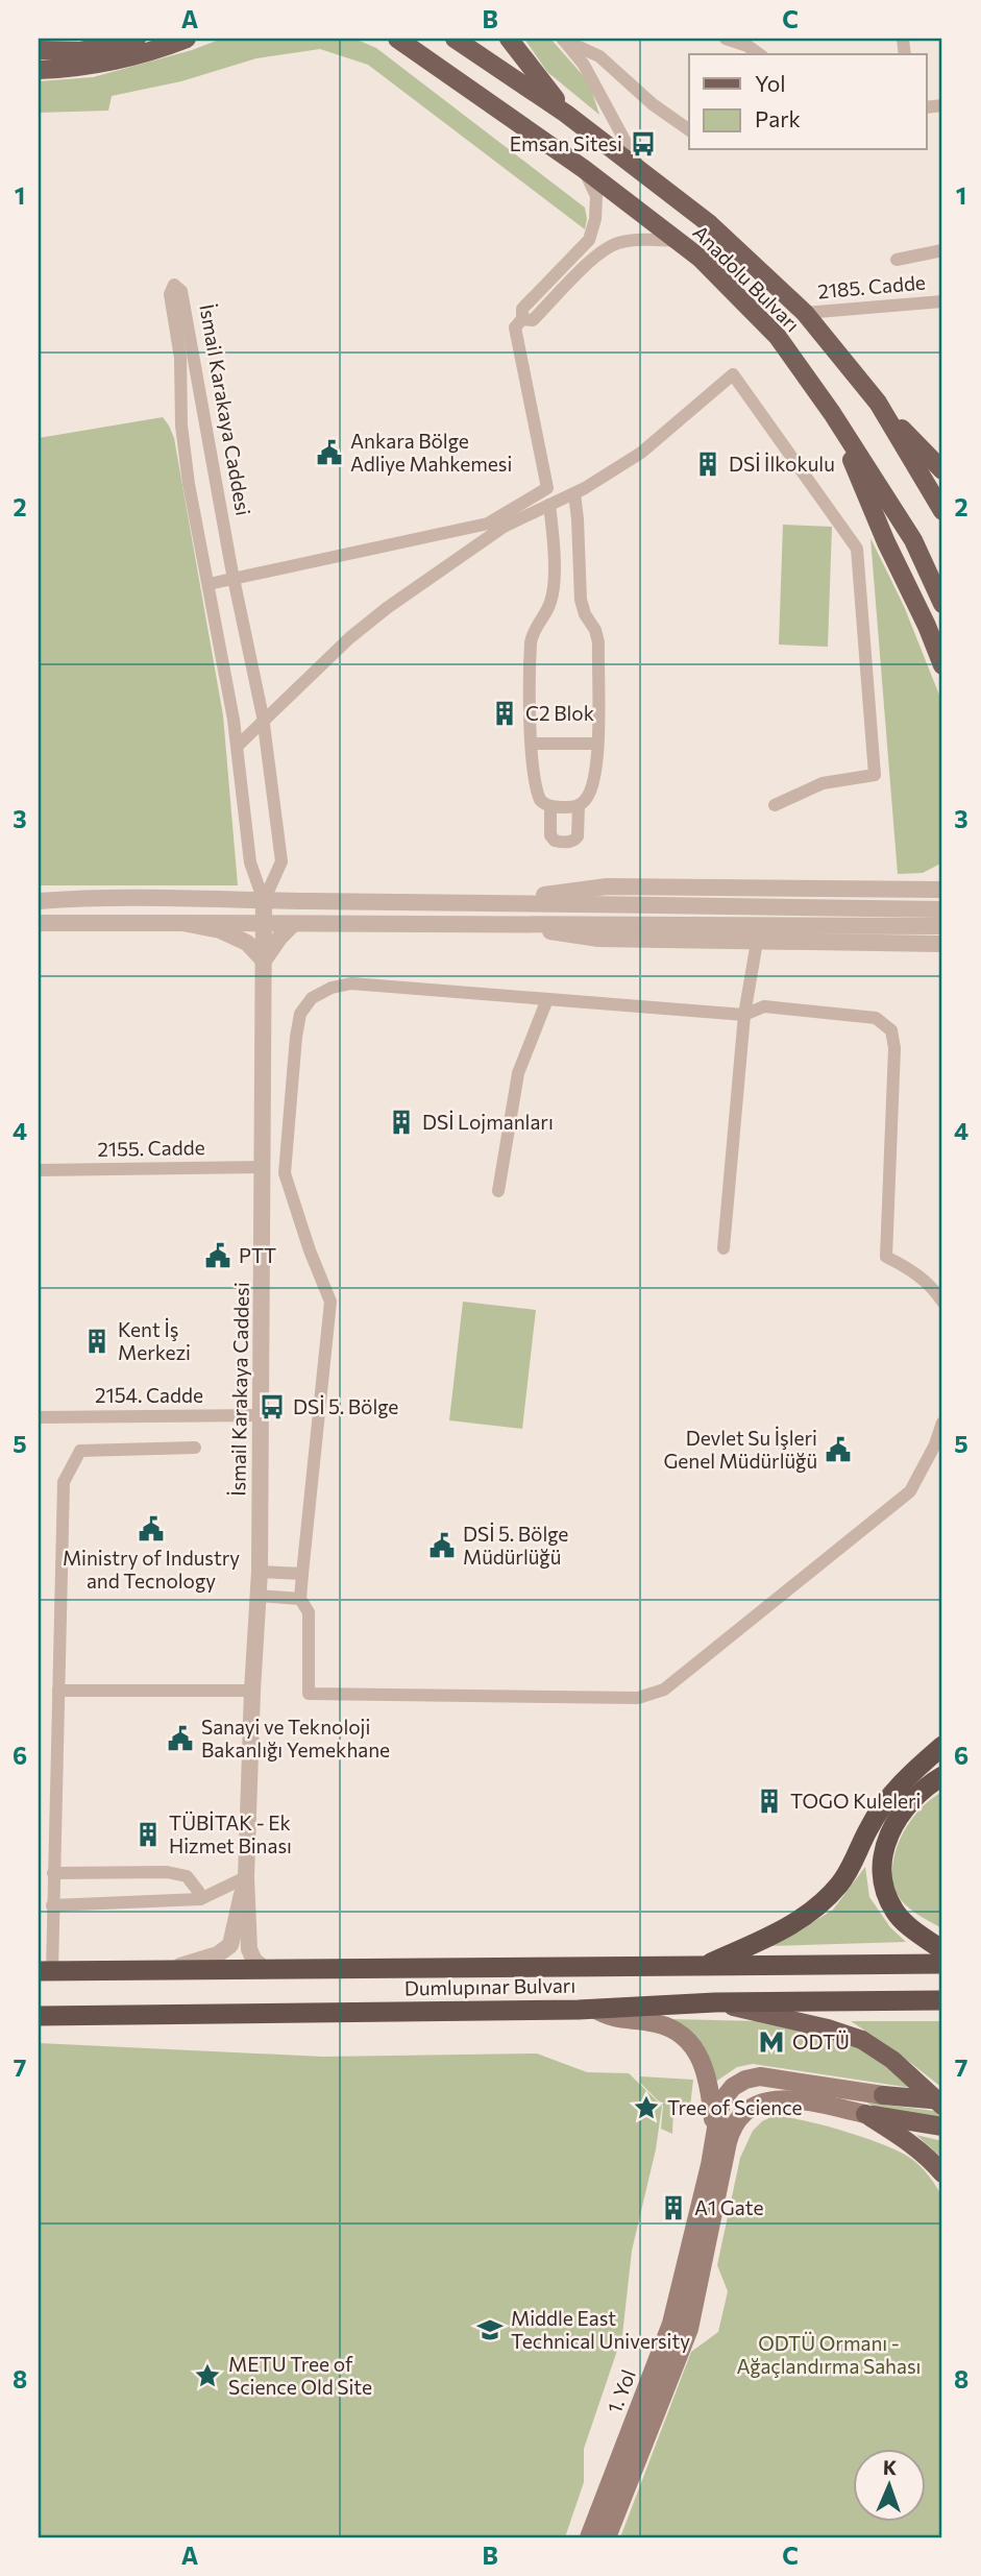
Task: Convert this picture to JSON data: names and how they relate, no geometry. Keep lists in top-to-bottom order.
{
  "streets": {
    "highway": ["Dumlupınar Bulvarı"],
    "main road": ["Anadolu Bulvarı", "1. Yol"],
    "street": [
      "2185. Cadde",
      "İsmail Karakaya Caddesi",
      "2155. Cadde",
      "2154. Cadde"
    ]
  },
  "crossings": [
    ["Anadolu Bulvarı", "2185. Cadde"],
    ["İsmail Karakaya Caddesi", "2155. Cadde"],
    ["İsmail Karakaya Caddesi", "2154. Cadde"],
    ["İsmail Karakaya Caddesi", "Dumlupınar Bulvarı"]
  ],
  "parks": ["ODTÜ Ormanı - Ağaçlandırma Sahası"],
  "places": {
    "bus stop": ["Emsan Sitesi", "DSİ 5. Bölge"],
    "public building": [
      "Ankara Bölge Adliye Mahkemesi",
      "PTT",
      "Devlet Su İşleri Genel Müdürlüğü",
      "Ministry of Industry and Tecnology",
      "DSİ 5. Bölge Müdürlüğü",
      "Sanayi ve Teknoloji Bakanlığı Yemekhane"
    ],
    "building": [
      "DSİ İlkokulu",
      "C2 Blok",
      "DSİ Lojmanları",
      "Kent İş Merkezi",
      "TOGO Kuleleri",
      "TÜBİTAK - Ek Hizmet Binası",
      "A1 Gate"
    ],
    "metro station": ["ODTÜ"],
    "place": ["Tree of Science", "METU Tree of Science Old Site"],
    "school or university": ["Middle East Technical University"]
  },
  "legend": ["Yol", "Park"],
  "north": "top",
  "grid": {
    "columns": ["A", "B", "C"],
    "rows": [
      "1",
      "2",
      "3",
      "4",
      "5",
      "6",
      "7",
      "8"
    ]
  }
}
